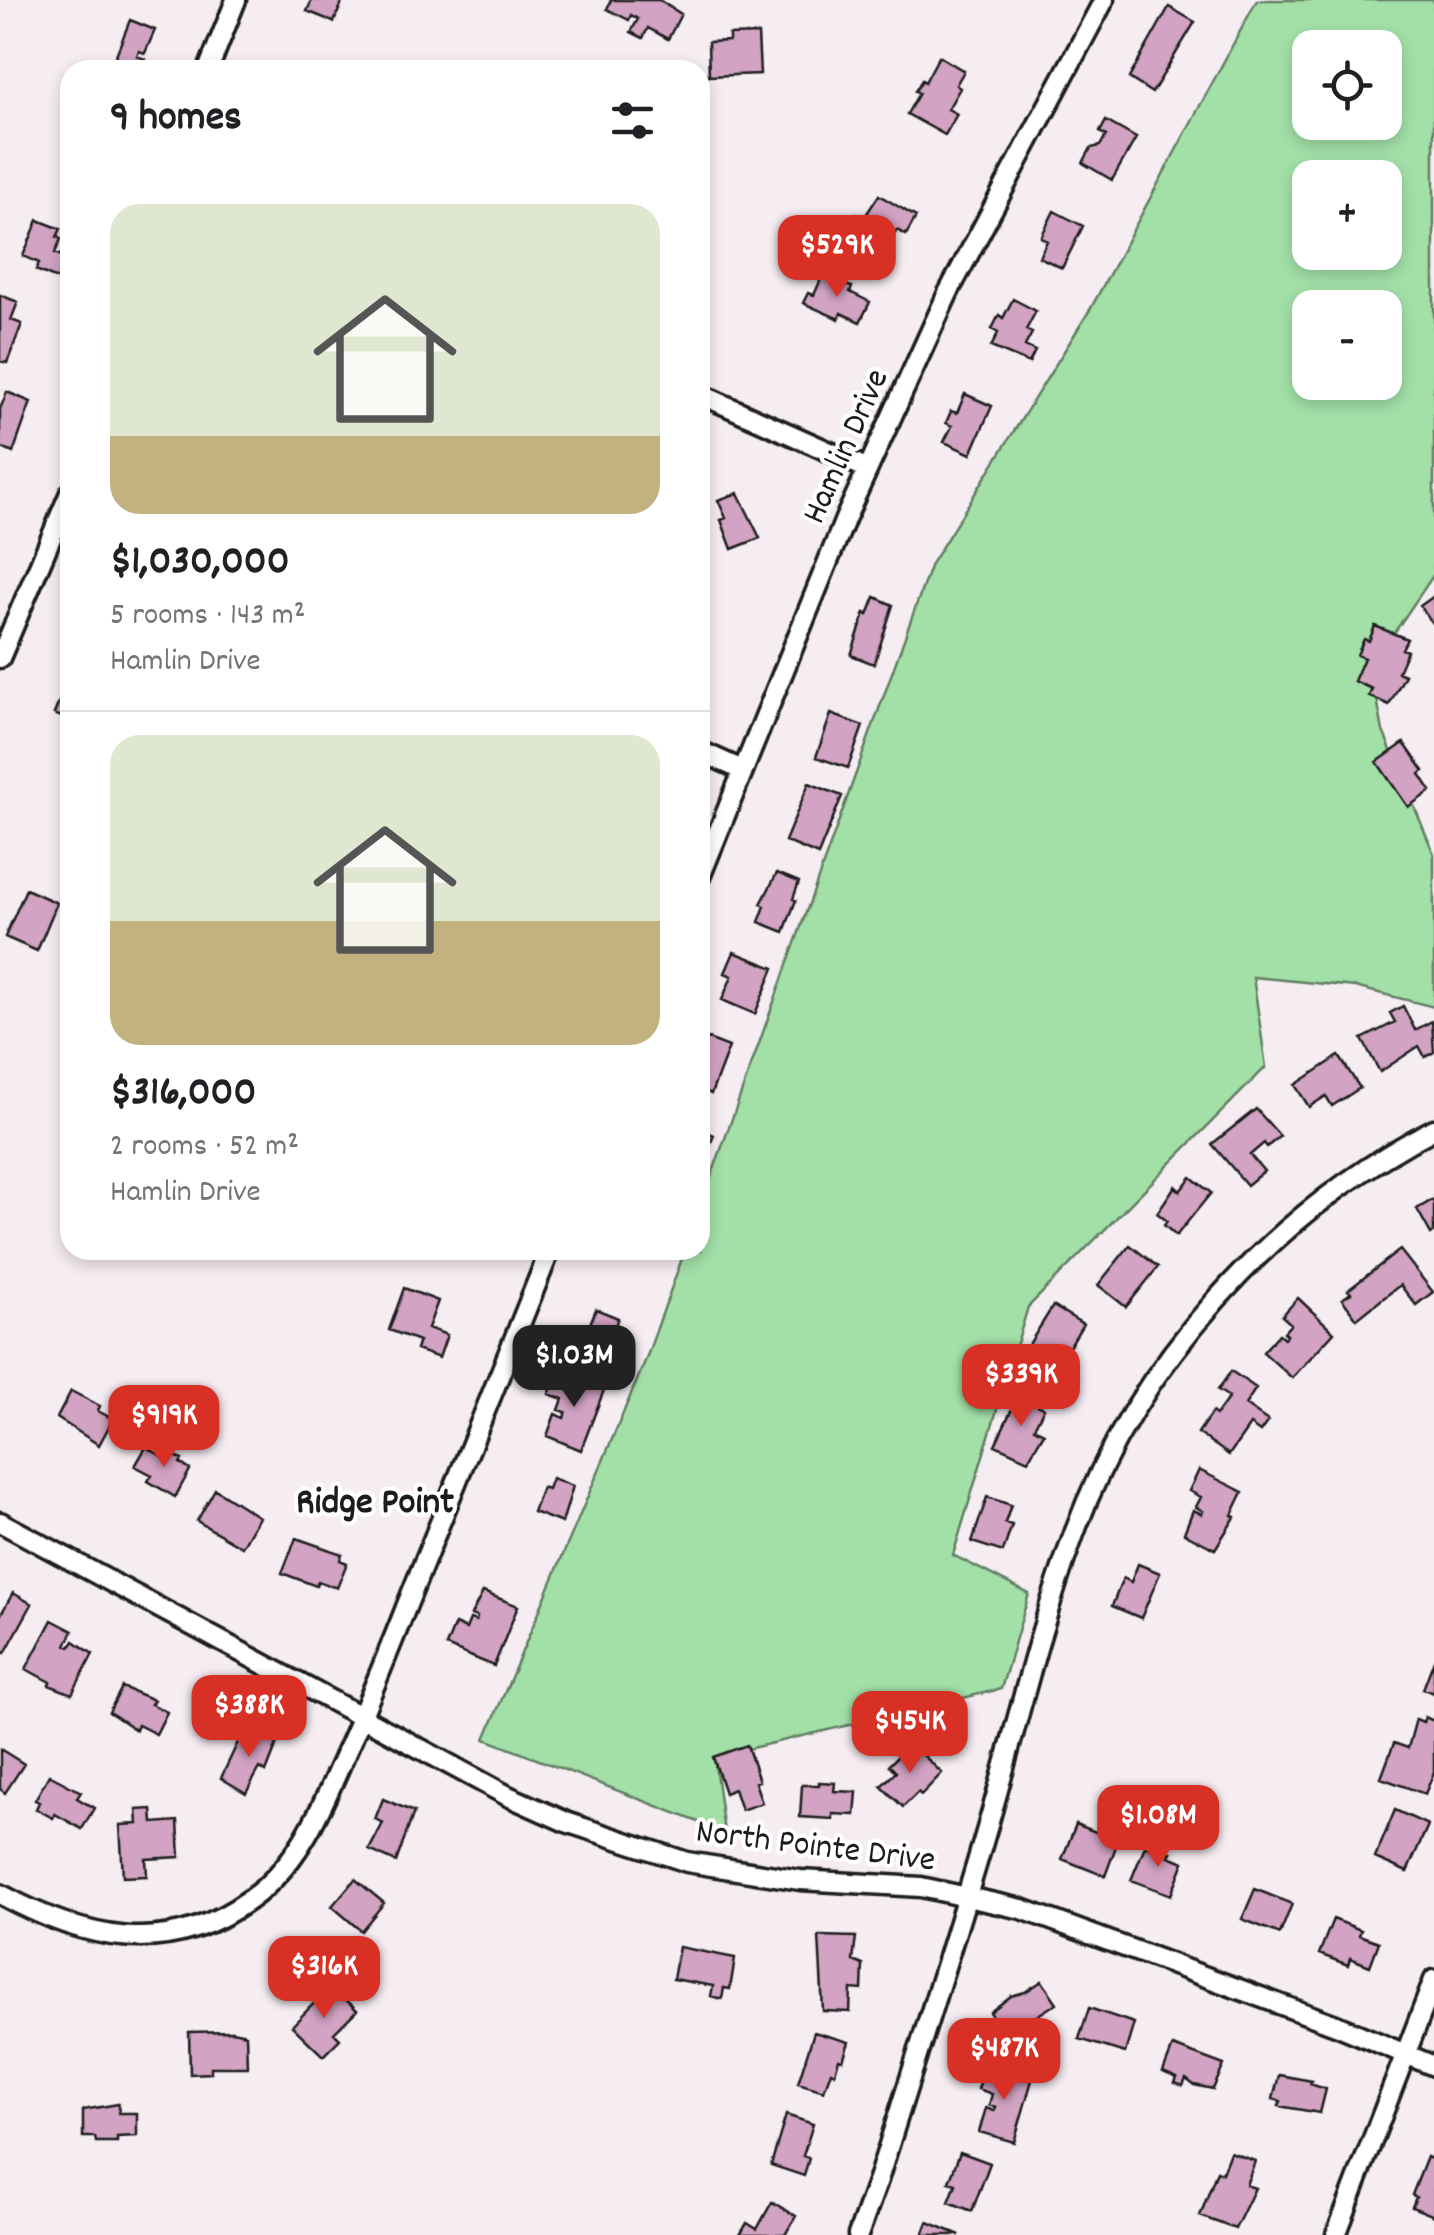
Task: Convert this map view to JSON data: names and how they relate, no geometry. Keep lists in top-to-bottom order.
{
  "streets": {
    "street": ["Hamlin Drive", "North Pointe Drive"]
  },
  "districts": ["Ridge Point"],
  "page": {
    "map_buttons": ["+", "−"],
    "heading": "9 homes",
    "list": [
      {
        "name": "$1,030,000",
        "note": "5 rooms · 143 m² · Hamlin Drive"
      },
      {
        "name": "$316,000",
        "note": "2 rooms · 52 m² · Hamlin Drive"
      }
    ],
    "price": [
      "$529K",
      "$1.03M",
      "$339K",
      "$919K",
      "$388K",
      "$454K",
      "$1.08M",
      "$316K",
      "$487K"
    ]
  }
}
